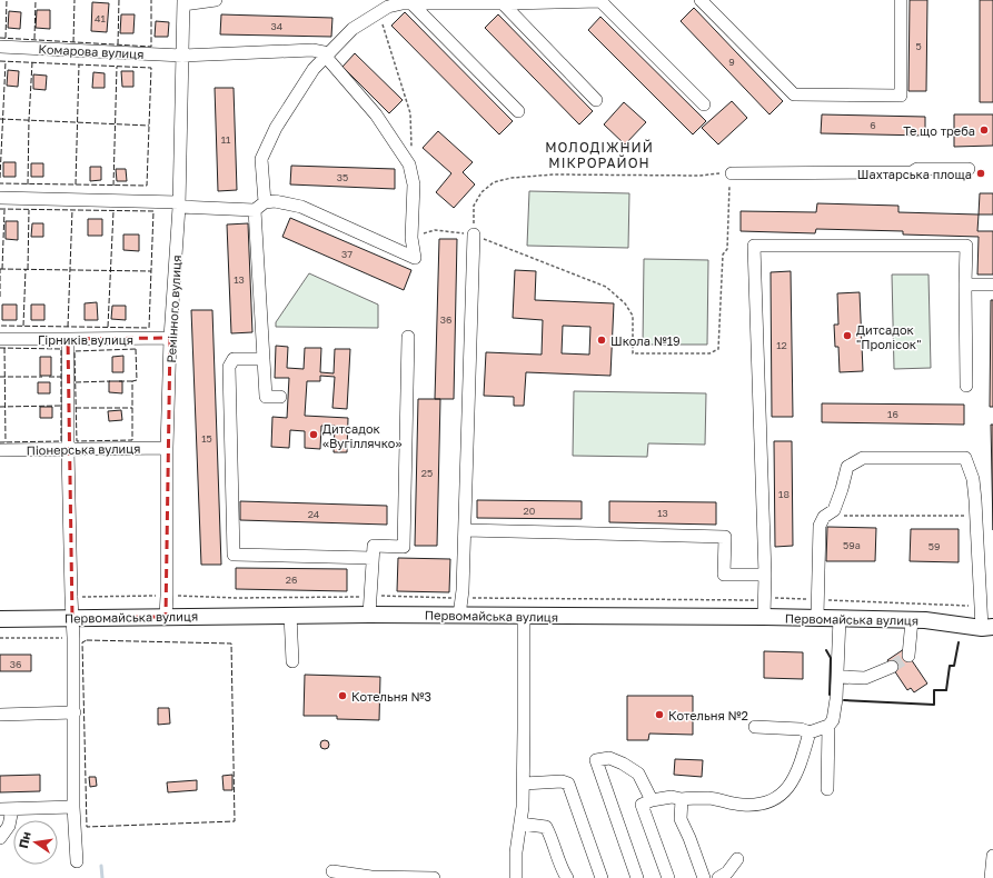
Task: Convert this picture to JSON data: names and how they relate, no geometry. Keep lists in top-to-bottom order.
{
  "streets": {
    "main road": ["Первомайська вулиця"],
    "street": [
      "Комарова вулиця",
      "Ремінного вулиця",
      "Гірників вулиця",
      "Піонерська вулиця"
    ]
  },
  "crossings": [
    ["Комарова вулиця", "Ремінного вулиця"],
    ["Ремінного вулиця", "Гірників вулиця"],
    ["Ремінного вулиця", "Піонерська вулиця"],
    ["Ремінного вулиця", "Первомайська вулиця"]
  ],
  "districts": ["МОЛОДІЖНИЙ МІКРОРАЙОН"],
  "places": [
    "Те що треба",
    "Шахтарська площа",
    "Дитсадок \"Пролісок\"",
    "Школа №19",
    "Дитсадок «Вугіллячко»",
    "Котельня №3",
    "Котельня №2"
  ],
  "house_numbers": [
    "41",
    "34",
    "5",
    "9",
    "6",
    "11",
    "35",
    "37",
    "13",
    "36",
    "12",
    "16",
    "15",
    "25",
    "18",
    "20",
    "13",
    "24",
    "59а",
    "59",
    "26",
    "36"
  ],
  "north": "left"
}
